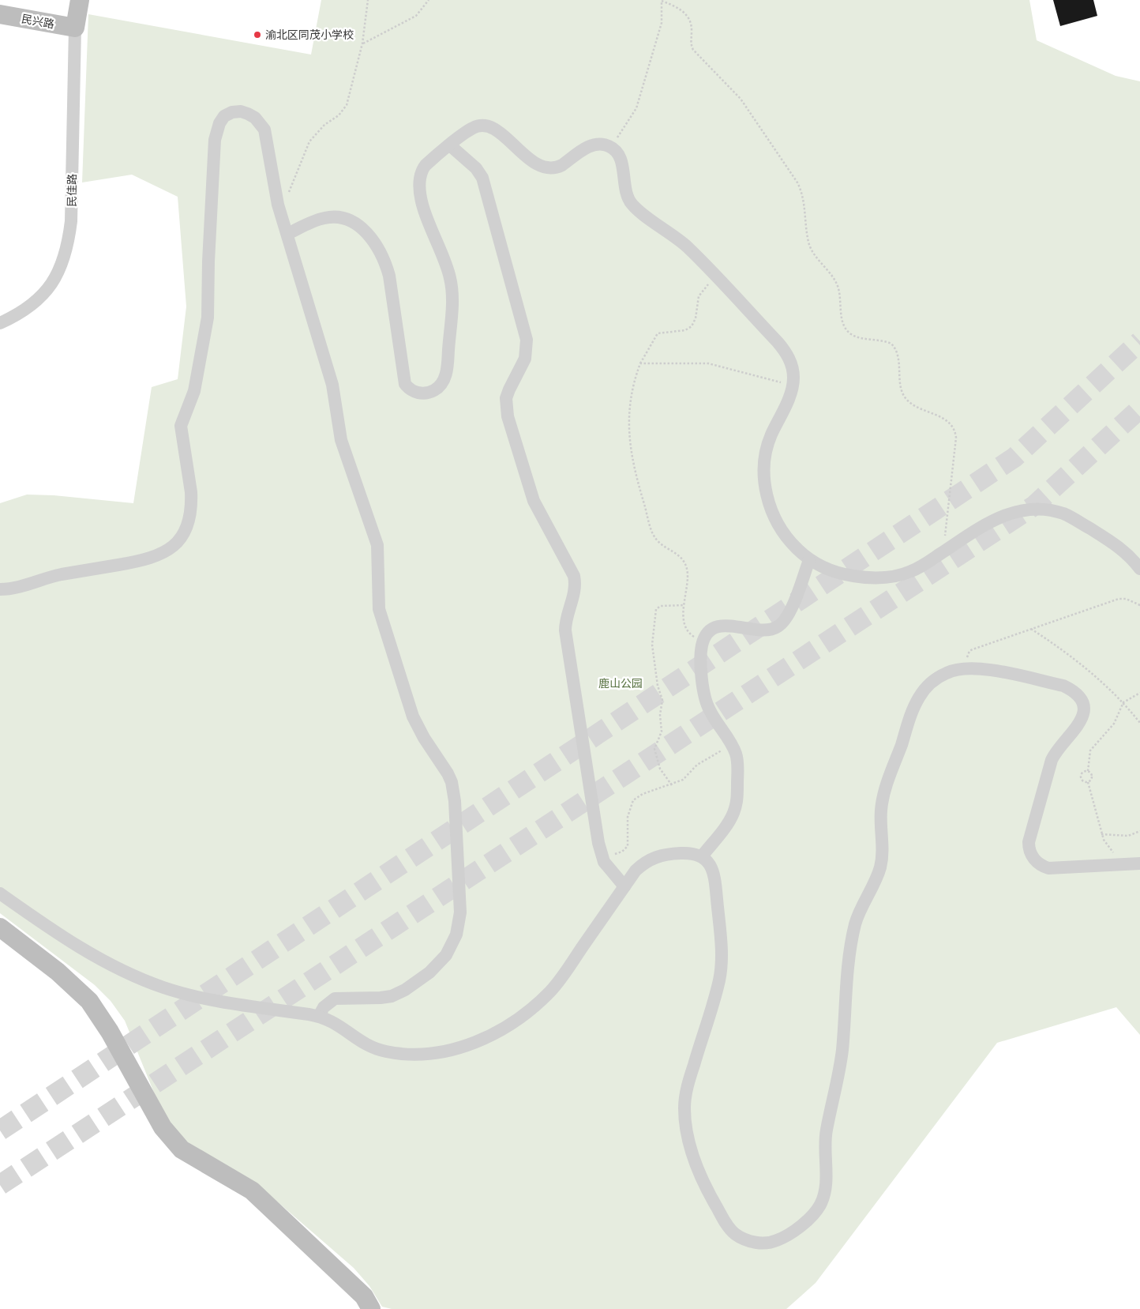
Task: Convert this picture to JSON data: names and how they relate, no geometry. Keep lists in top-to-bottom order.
{
  "streets": {
    "street": ["民兴路", "民佳路"]
  },
  "crossings": [
    ["民兴路", "民佳路"]
  ],
  "parks": ["鹿山公园"],
  "places": ["渝北区同茂小学校"]
}
